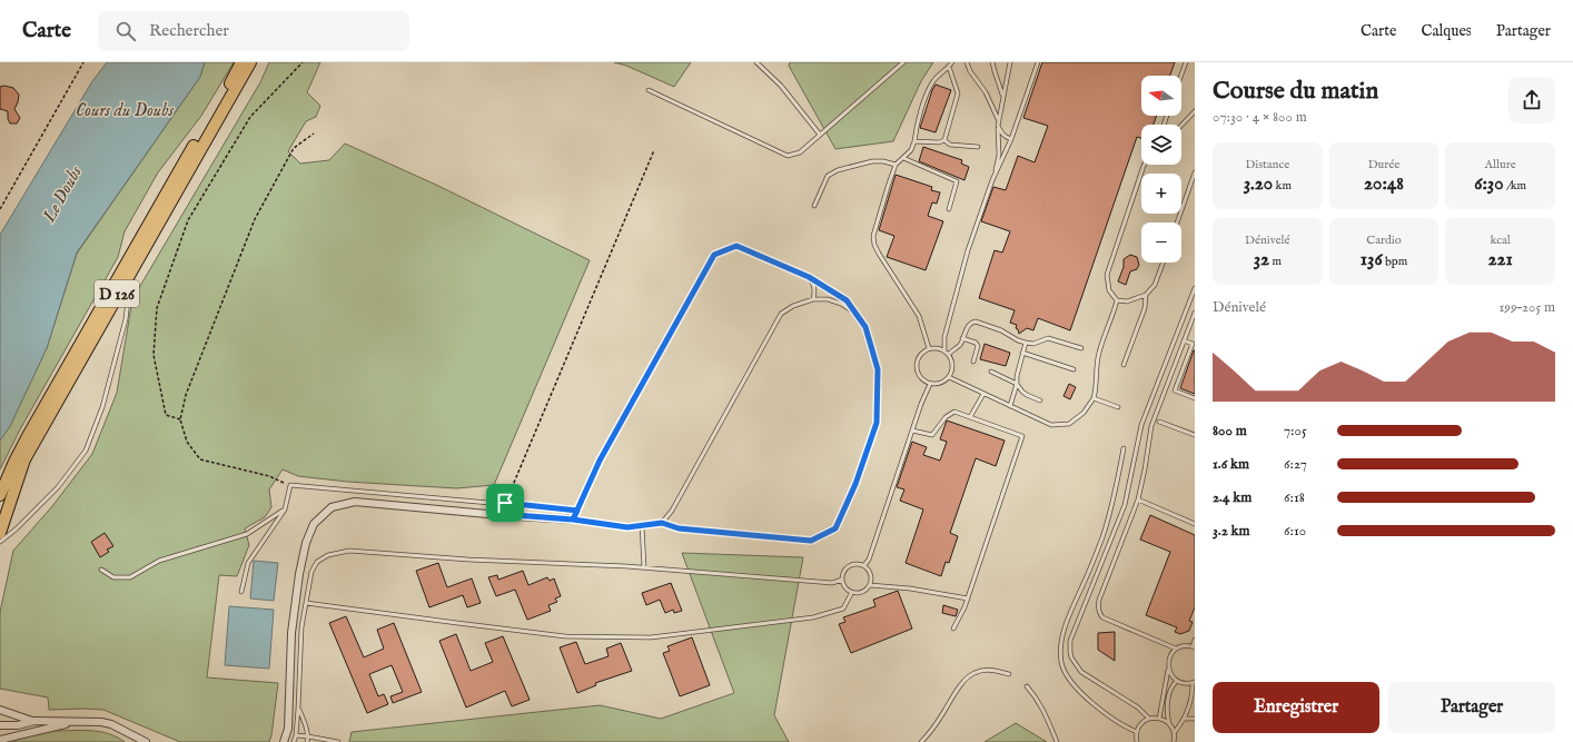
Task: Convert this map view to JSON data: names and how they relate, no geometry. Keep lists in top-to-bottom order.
{
  "streets": {
    "main road": ["D 126"]
  },
  "water": ["Cours du Doubs", "Le Doubs"],
  "north": "left",
  "page": {
    "header": "Carte",
    "search": "Rechercher",
    "nav": ["Carte", "Calques", "Partager"],
    "heading": ["Course du matin", "07:30 · 4 × 800 m"],
    "map_buttons": ["+", "−"],
    "stats": [
      ["Distance", "3.20 km"],
      ["Durée", "20:48"],
      ["Allure", "6:30 /km"],
      ["Dénivelé", "32 m"],
      ["Cardio", "136 bpm"],
      ["kcal", "221"]
    ],
    "chart": ["Dénivelé", "199–205 m"],
    "list": [
      {
        "name": "800 m",
        "note": "7:05"
      },
      {
        "name": "1.6 km",
        "note": "6:27"
      },
      {
        "name": "2.4 km",
        "note": "6:18"
      },
      {
        "name": "3.2 km",
        "note": "6:10"
      }
    ],
    "buttons": ["Enregistrer", "Partager"]
  }
}
